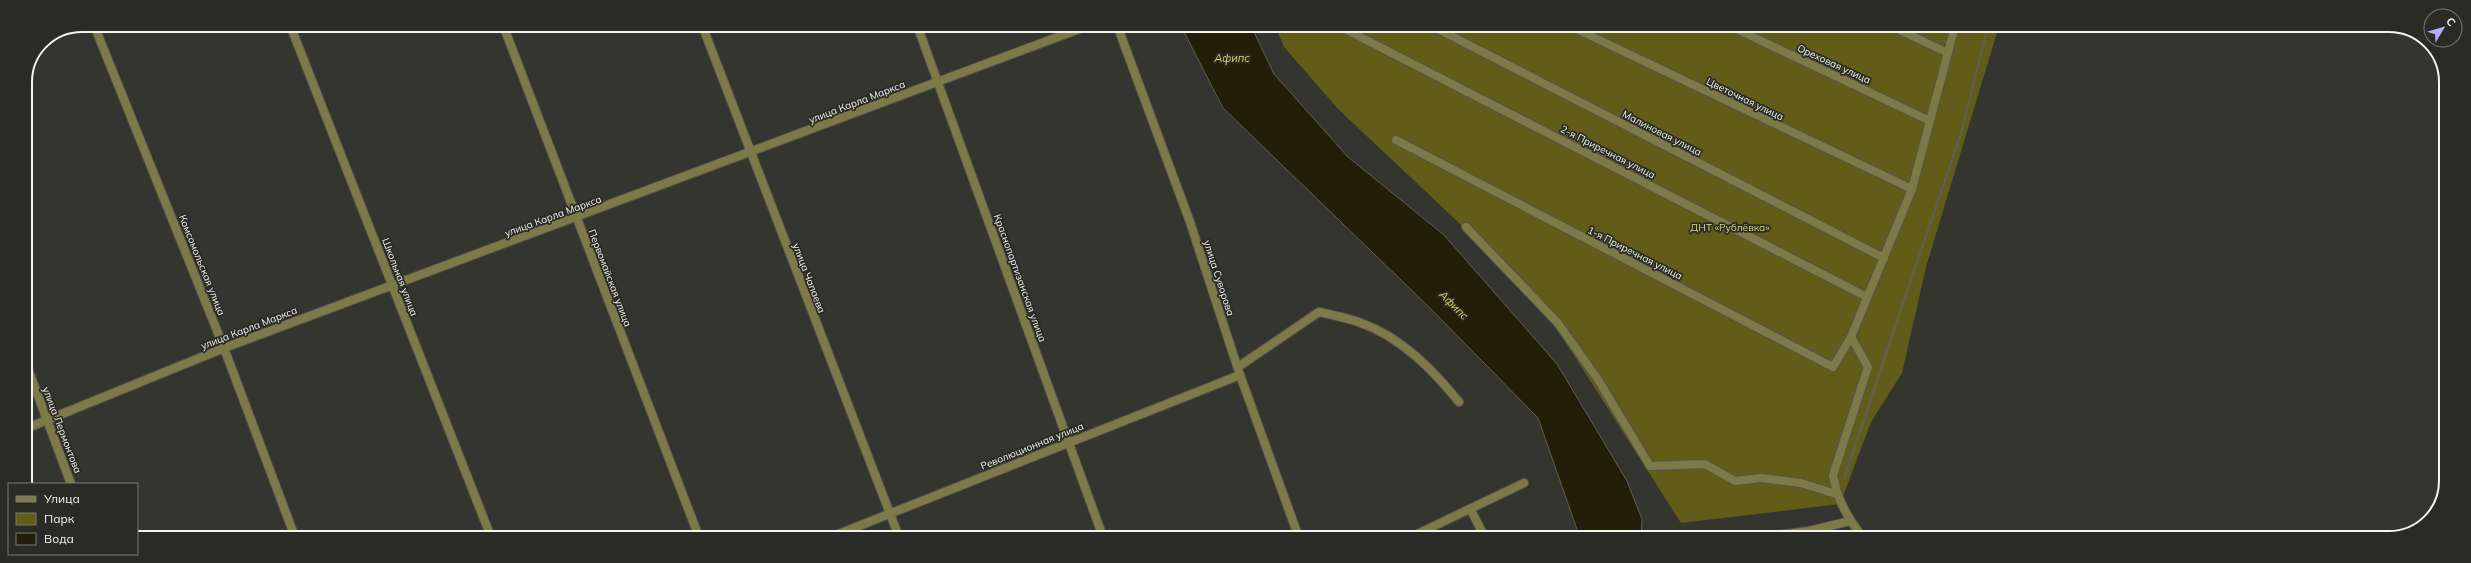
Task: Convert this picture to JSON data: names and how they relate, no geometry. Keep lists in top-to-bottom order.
{
  "streets": {
    "street": [
      "Ореховая улица",
      "Цветочная улица",
      "улица Карла Маркса",
      "Малиновая улица",
      "2-я Приречная улица",
      "1-я Приречная улица",
      "Комсомольская улица",
      "Школьная улица",
      "Первомайская улица",
      "улица Чапаева",
      "Краснопартизанская улица",
      "улица Суворова",
      "улица Лермонтова",
      "Революционная улица"
    ]
  },
  "crossings": [
    ["улица Карла Маркса", "Комсомольская улица"],
    ["улица Карла Маркса", "Школьная улица"],
    ["улица Карла Маркса", "Первомайская улица"],
    ["улица Карла Маркса", "улица Чапаева"],
    ["улица Карла Маркса", "Краснопартизанская улица"],
    ["улица Карла Маркса", "улица Лермонтова"],
    ["улица Чапаева", "Революционная улица"],
    ["Краснопартизанская улица", "Революционная улица"],
    ["улица Суворова", "Революционная улица"]
  ],
  "water": ["Афипс"],
  "parks": ["ДНТ «Рублёвка»"],
  "legend": ["Улица", "Парк", "Вода"],
  "north": "top right"
}
